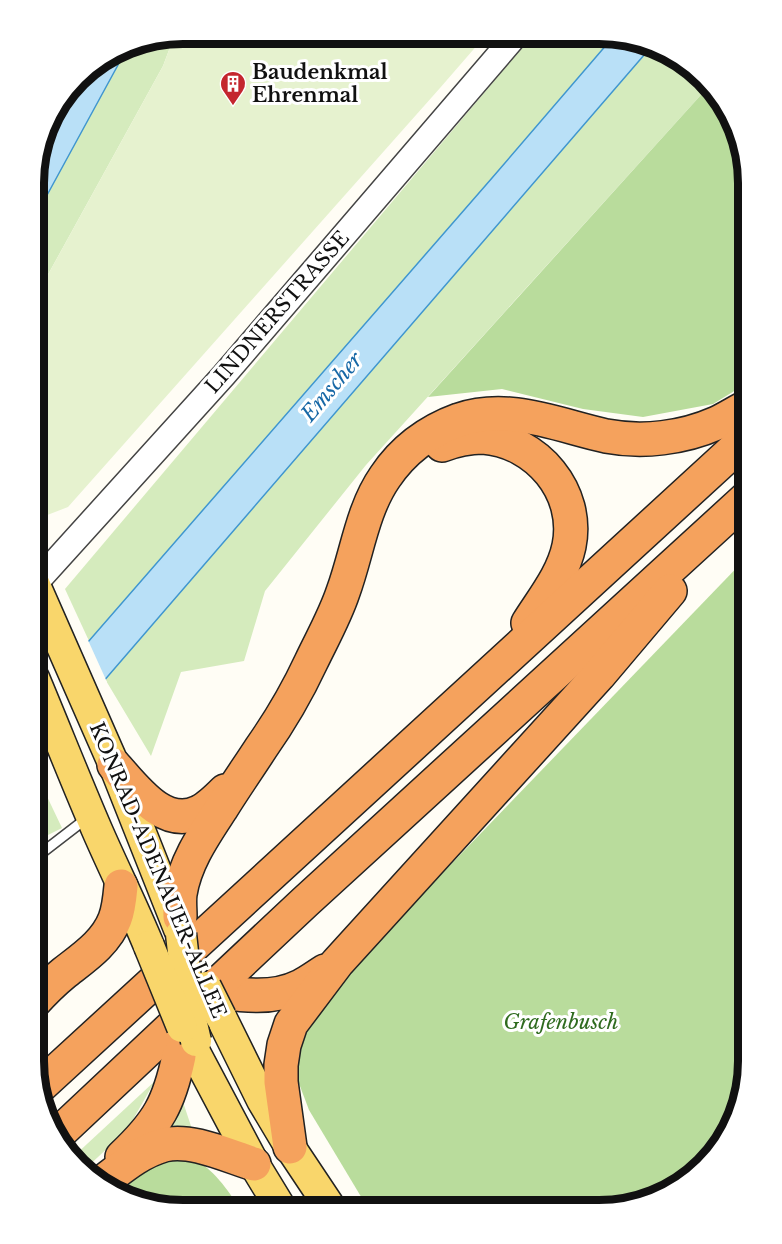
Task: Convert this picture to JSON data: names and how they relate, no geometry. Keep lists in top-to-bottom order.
{
  "streets": {
    "main road": ["KONRAD-ADENAUER-ALLEE"],
    "street": ["LINDNERSTRASSE"]
  },
  "water": ["Emscher"],
  "parks": ["Grafenbusch"],
  "places": {
    "building": ["Baudenkmal Ehrenmal"]
  }
}
